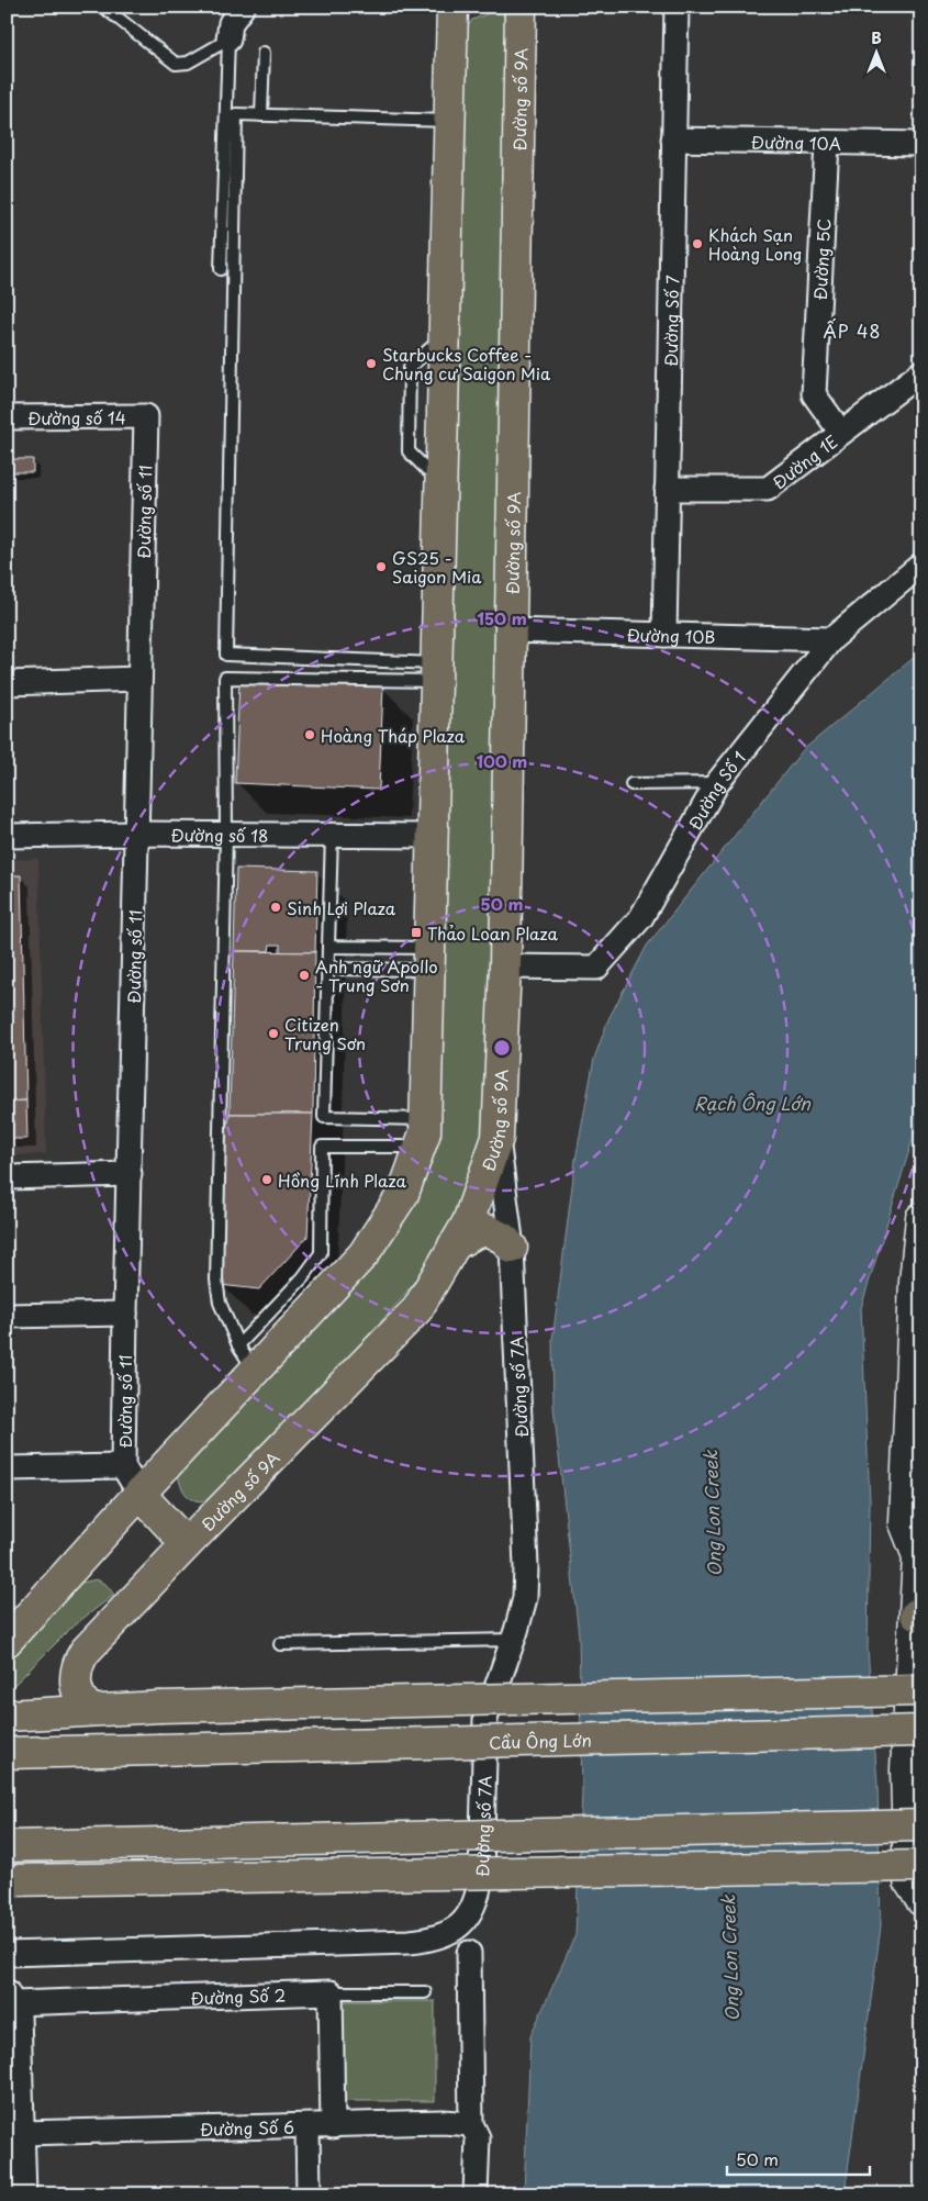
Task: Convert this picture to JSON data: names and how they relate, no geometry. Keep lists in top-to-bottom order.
{
  "streets": {
    "main road": ["Đường số 9A", "Cầu Ông Lớn"],
    "street": [
      "Đường 10A",
      "Đường 5C",
      "Đường Số 7",
      "Đường số 14",
      "Đường 1E",
      "Đường số 11",
      "Đường 10B",
      "Đường Số 1",
      "Đường số 18",
      "Đường số 7A",
      "Đường Số 2",
      "Đường Số 6"
    ]
  },
  "crossings": [
    ["Đường số 9A", "Đường 10B"],
    ["Đường số 9A", "Đường Số 1"],
    ["Đường số 9A", "Đường số 7A"],
    ["Đường 10A", "Đường 5C"],
    ["Đường 10A", "Đường Số 7"],
    ["Đường 5C", "Đường 1E"],
    ["Đường Số 7", "Đường 1E"],
    ["Đường Số 7", "Đường 10B"],
    ["Đường số 14", "Đường số 11"],
    ["Đường số 11", "Đường số 18"],
    ["Đường 10B", "Đường Số 1"]
  ],
  "districts": ["ẤP 48"],
  "water": ["Rạch Ông Lớn", "Ong Lon Creek"],
  "places": {
    "other": [
      "Khách Sạn Hoàng Long",
      "Starbucks Coffee - Chung cư Saigon Mia",
      "GS25 - Saigon Mia",
      "Hoàng Tháp Plaza",
      "Sinh Lợi Plaza",
      "Anh ngữ Apollo - Trung Sơn",
      "Citizen Trung Sơn",
      "Hồng Lĩnh Plaza"
    ],
    "transit": ["Thảo Loan Plaza"]
  },
  "scale_bar": "50 m",
  "north": "top",
  "rings": ["150 m", "100 m", "50 m"]
}
